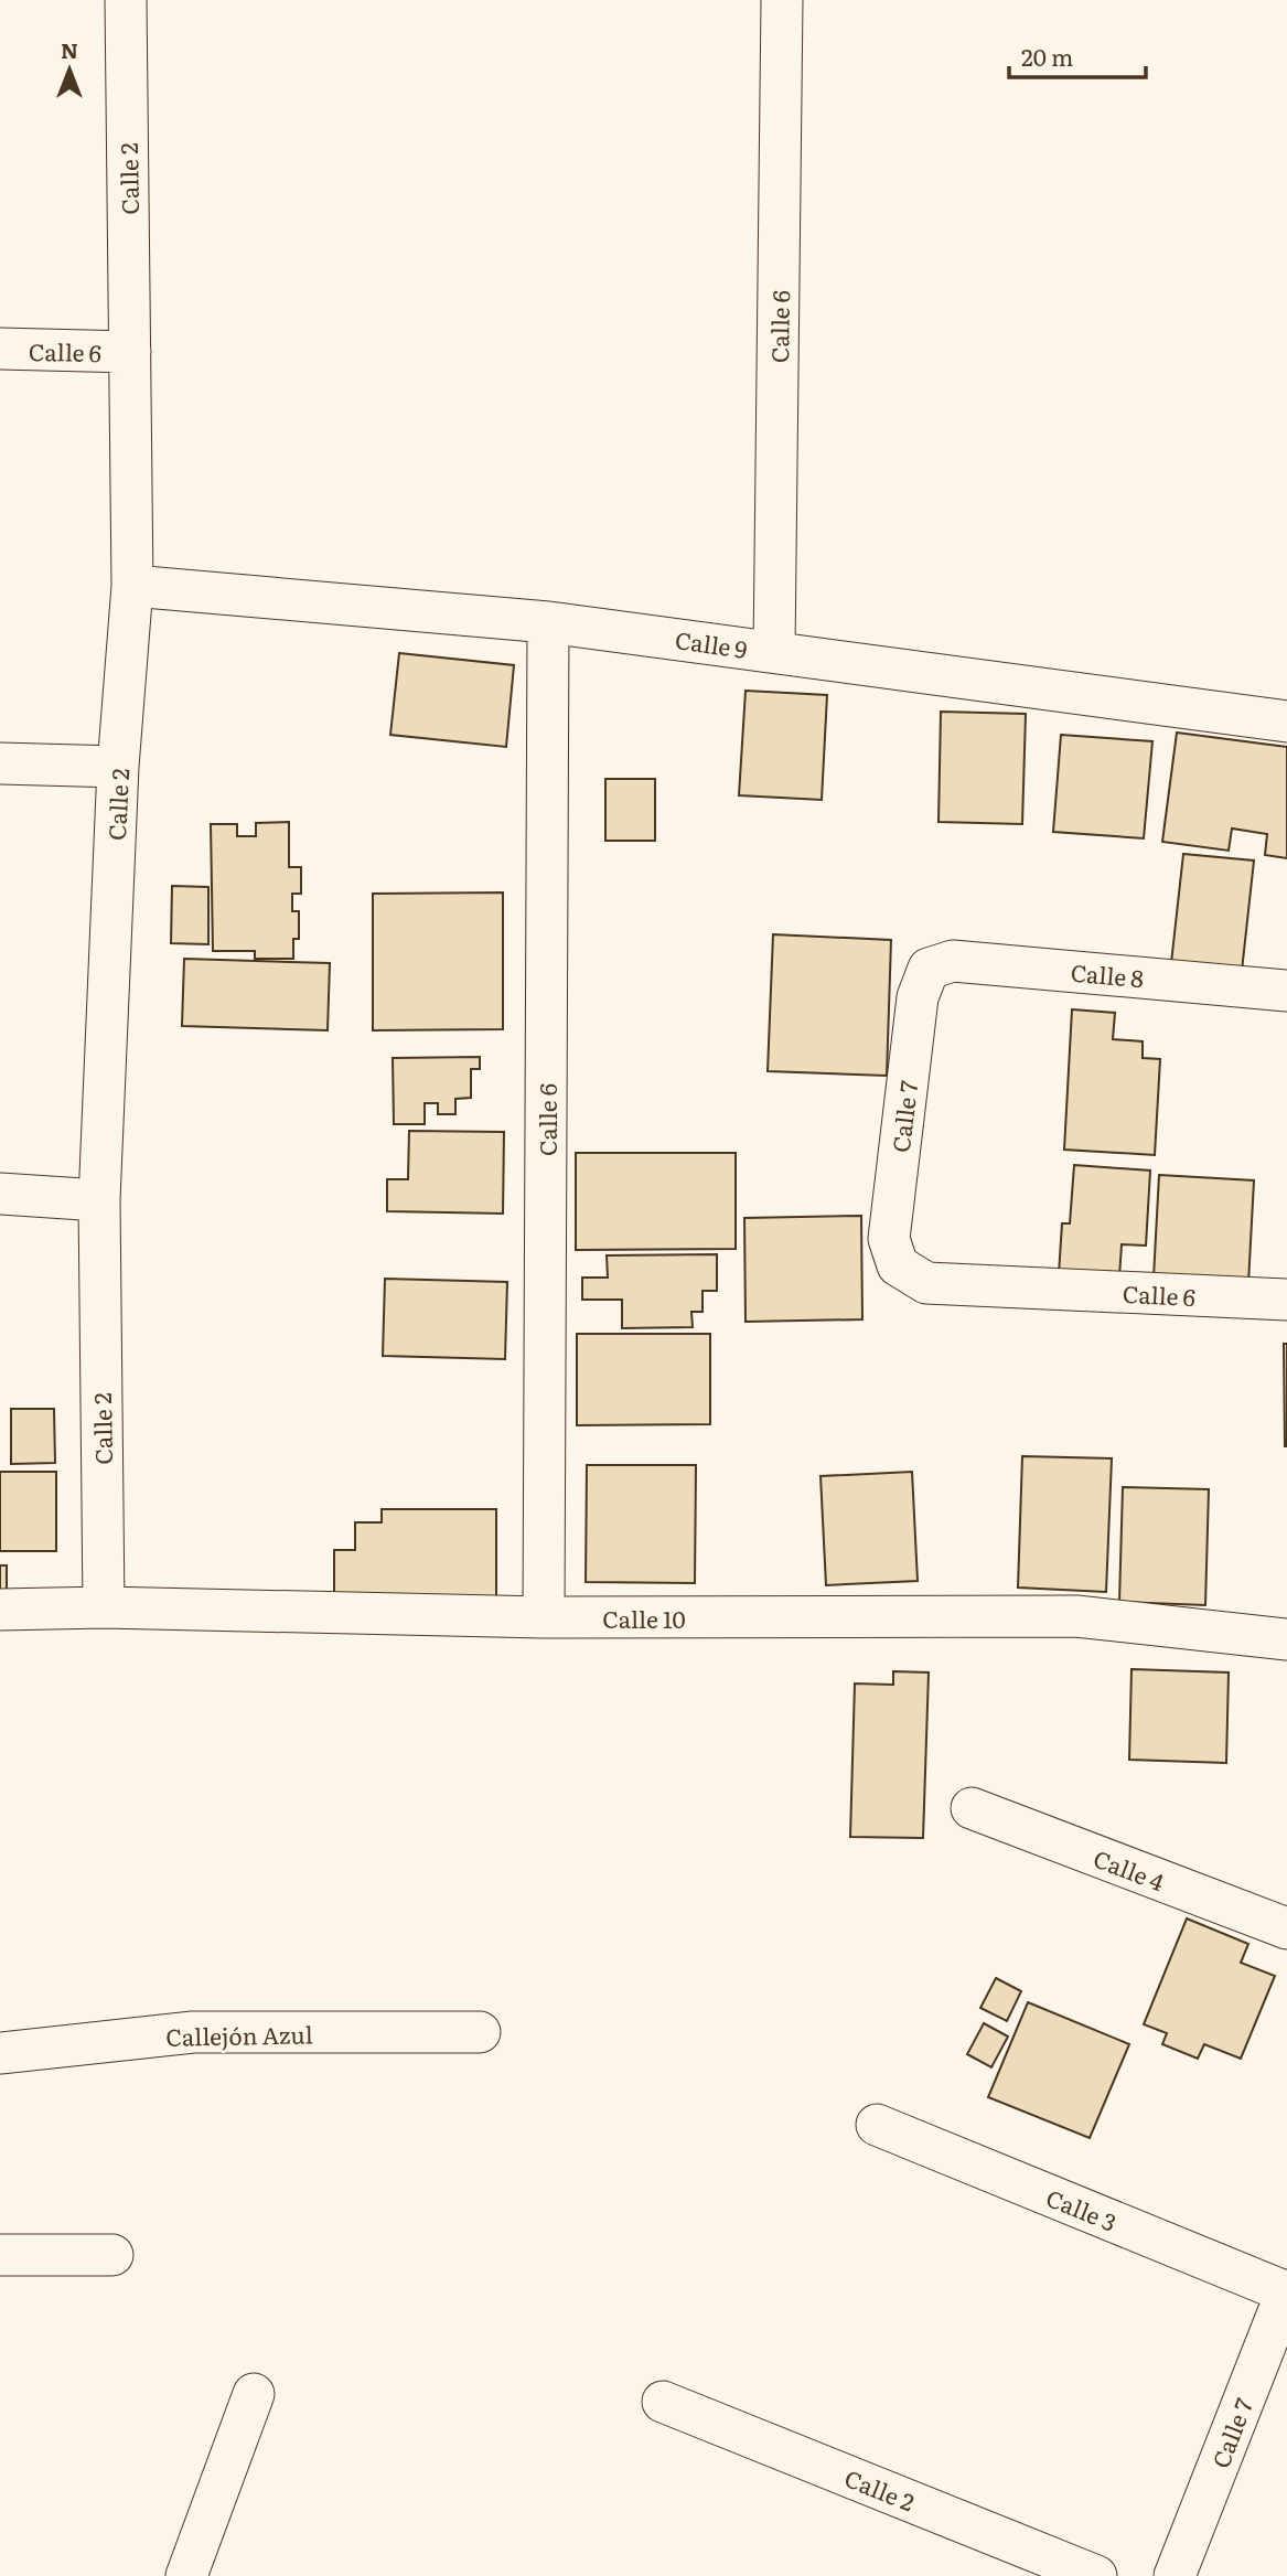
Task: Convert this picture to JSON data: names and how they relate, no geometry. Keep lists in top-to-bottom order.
{
  "streets": {
    "street": [
      "Calle 2",
      "Calle 6",
      "Calle 9",
      "Calle 8",
      "Calle 7",
      "Calle 10",
      "Calle 4",
      "Callejón Azul",
      "Calle 3"
    ]
  },
  "crossings": [
    ["Calle 2", "Calle 6"],
    ["Calle 2", "Calle 9"],
    ["Calle 2", "Calle 10"],
    ["Calle 6", "Calle 9"],
    ["Calle 6", "Calle 7"],
    ["Calle 6", "Calle 10"],
    ["Calle 8", "Calle 7"],
    ["Calle 7", "Calle 3"]
  ],
  "scale_bar": "20 m",
  "north": "top"
}
